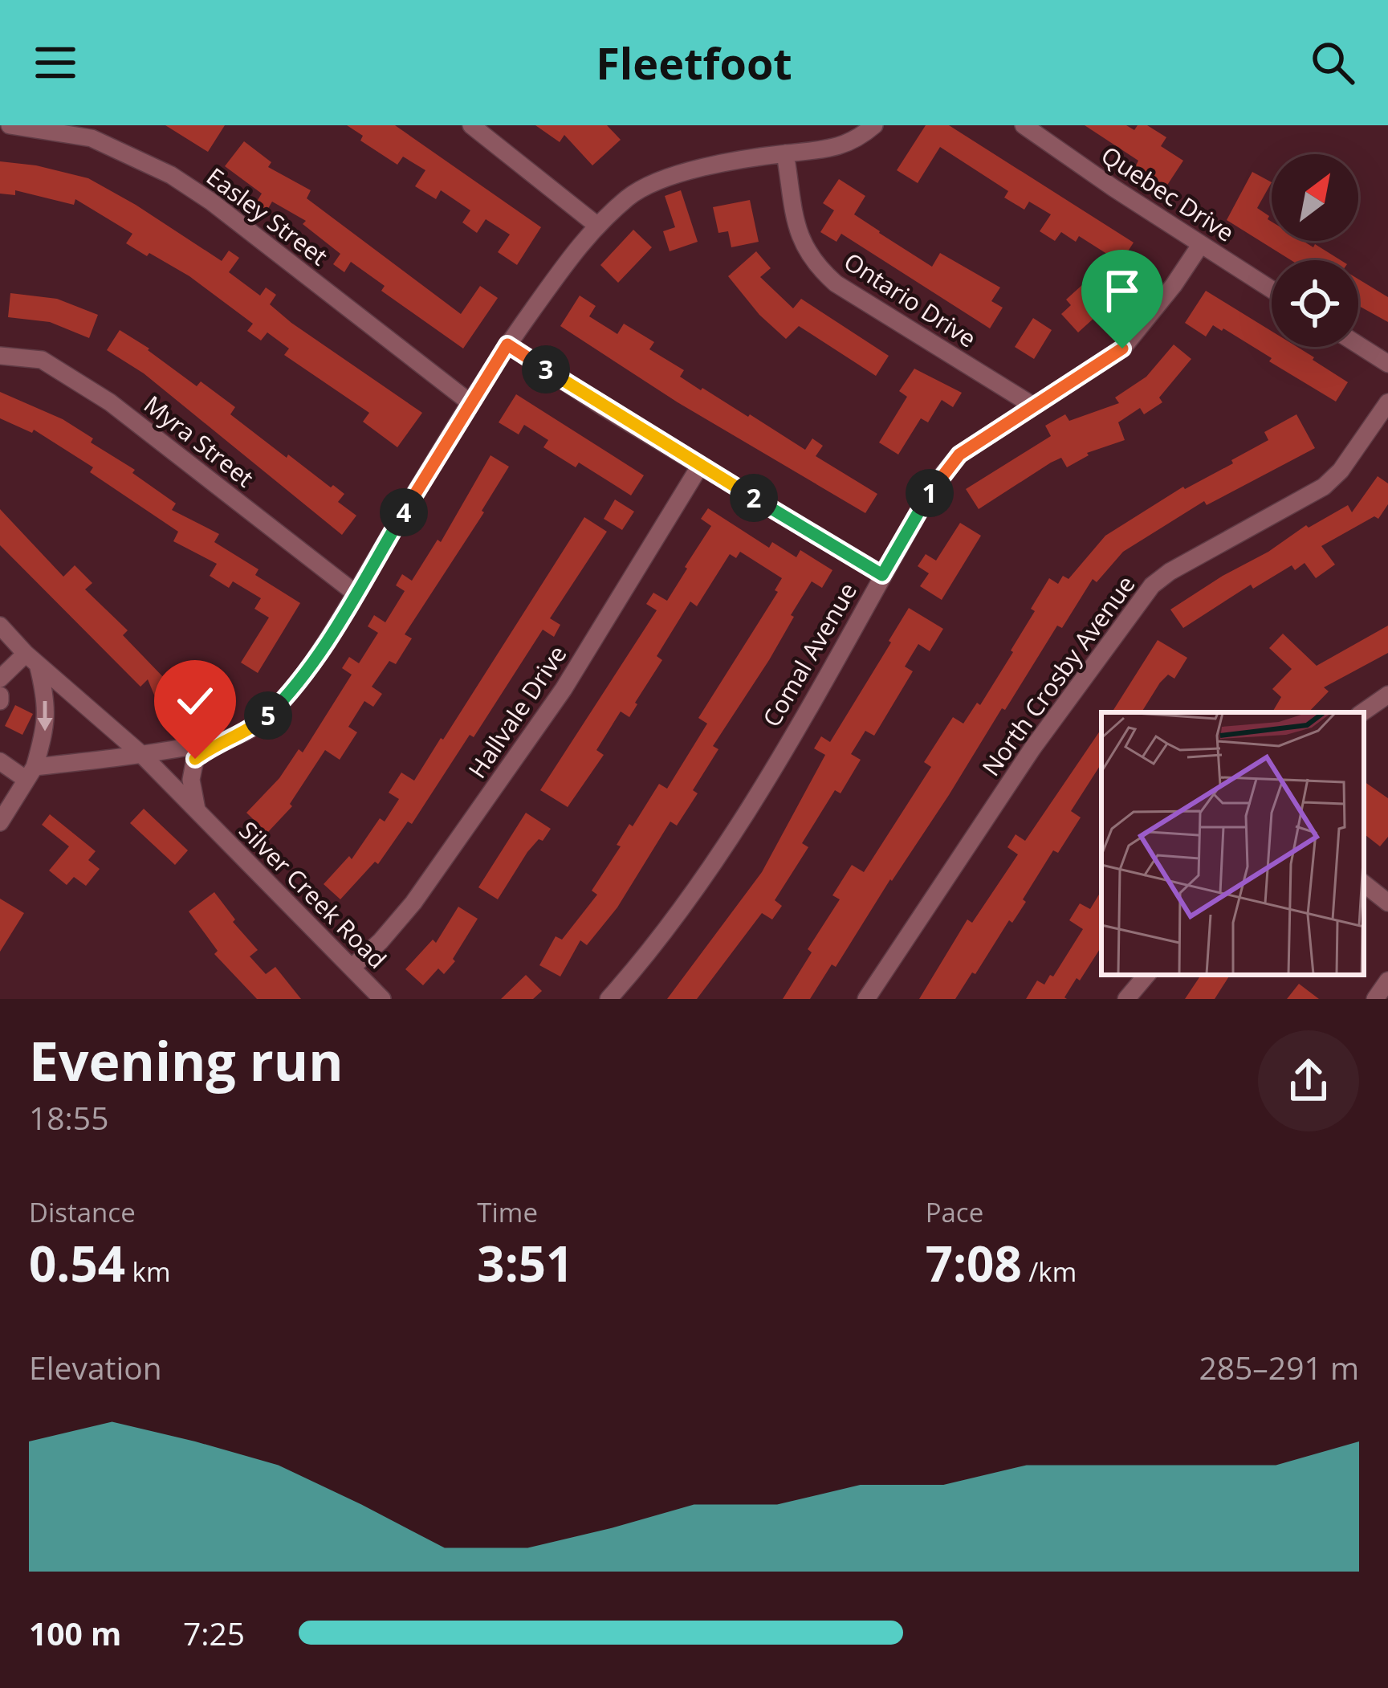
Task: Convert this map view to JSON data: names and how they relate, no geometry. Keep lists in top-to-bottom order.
{
  "streets": {
    "street": [
      "Quebec Drive",
      "Easley Street",
      "Ontario Drive",
      "Myra Street",
      "Comal Avenue",
      "North Crosby Avenue",
      "Hallvale Drive",
      "Silver Creek Road"
    ]
  },
  "crossings": [
    ["Quebec Drive", "Comal Avenue"],
    ["Ontario Drive", "Comal Avenue"],
    ["Hallvale Drive", "Silver Creek Road"]
  ],
  "north": "top right",
  "page": {
    "header": "Fleetfoot",
    "pins": [
      "3",
      "1",
      "2",
      "4",
      "5"
    ],
    "heading": ["Evening run", "18:55"],
    "stats": [
      ["Distance", "0.54 km"],
      ["Time", "3:51"],
      ["Pace", "7:08 /km"]
    ],
    "chart": ["Elevation", "285–291 m"],
    "list": [
      {
        "name": "100 m",
        "note": "7:25"
      }
    ]
  }
}
